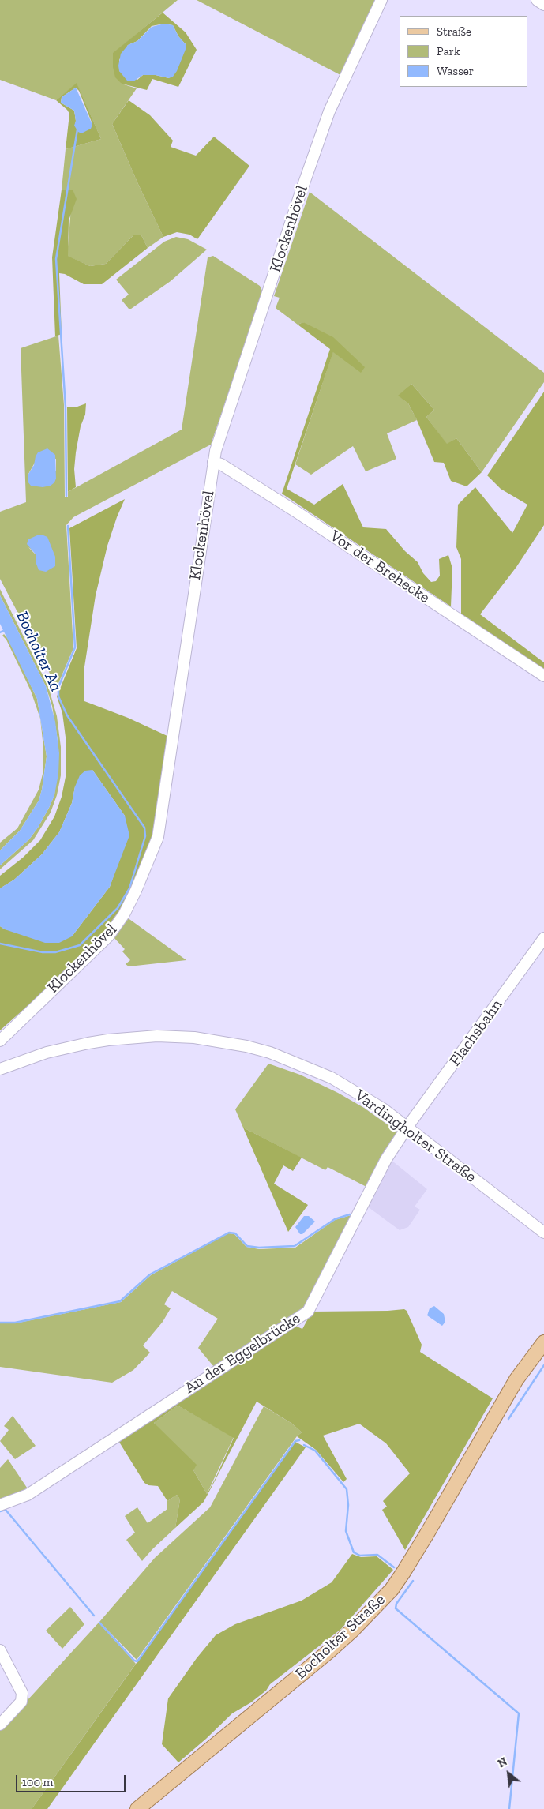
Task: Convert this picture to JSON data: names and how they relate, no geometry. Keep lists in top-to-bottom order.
{
  "streets": {
    "main road": ["Bocholter Straße"],
    "street": [
      "Klockenhövel",
      "Vor der Brehecke",
      "Flachsbahn",
      "Vardingholter Straße",
      "An der Eggelbrücke"
    ]
  },
  "crossings": [
    ["Klockenhövel", "Vor der Brehecke"],
    ["Flachsbahn", "Vardingholter Straße"],
    ["Flachsbahn", "An der Eggelbrücke"],
    ["Vardingholter Straße", "An der Eggelbrücke"]
  ],
  "water": ["Bocholter Aa"],
  "legend": ["Straße", "Park", "Wasser"],
  "scale_bar": "100 m",
  "north": "top left"
}
